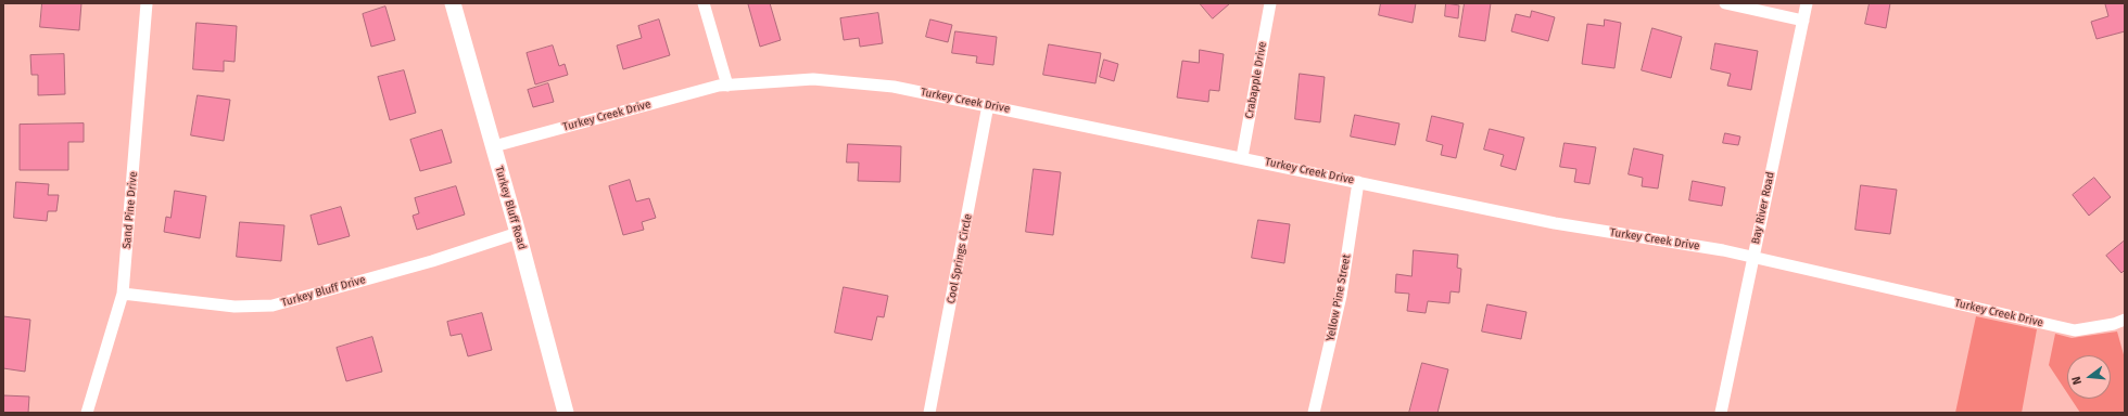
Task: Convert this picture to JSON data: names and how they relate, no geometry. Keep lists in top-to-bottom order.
{
  "streets": {
    "street": [
      "Crabapple Drive",
      "Turkey Creek Drive",
      "Turkey Bluff Road",
      "Bay River Road",
      "Sand Pine Drive",
      "Cool Springs Circle",
      "Turkey Bluff Drive",
      "Yellow Pine Street"
    ]
  },
  "crossings": [
    ["Crabapple Drive", "Turkey Creek Drive"],
    ["Turkey Creek Drive", "Turkey Bluff Road"],
    ["Turkey Creek Drive", "Bay River Road"],
    ["Turkey Creek Drive", "Cool Springs Circle"],
    ["Turkey Creek Drive", "Yellow Pine Street"],
    ["Turkey Bluff Road", "Turkey Bluff Drive"],
    ["Sand Pine Drive", "Turkey Bluff Drive"]
  ],
  "north": "left"
}
